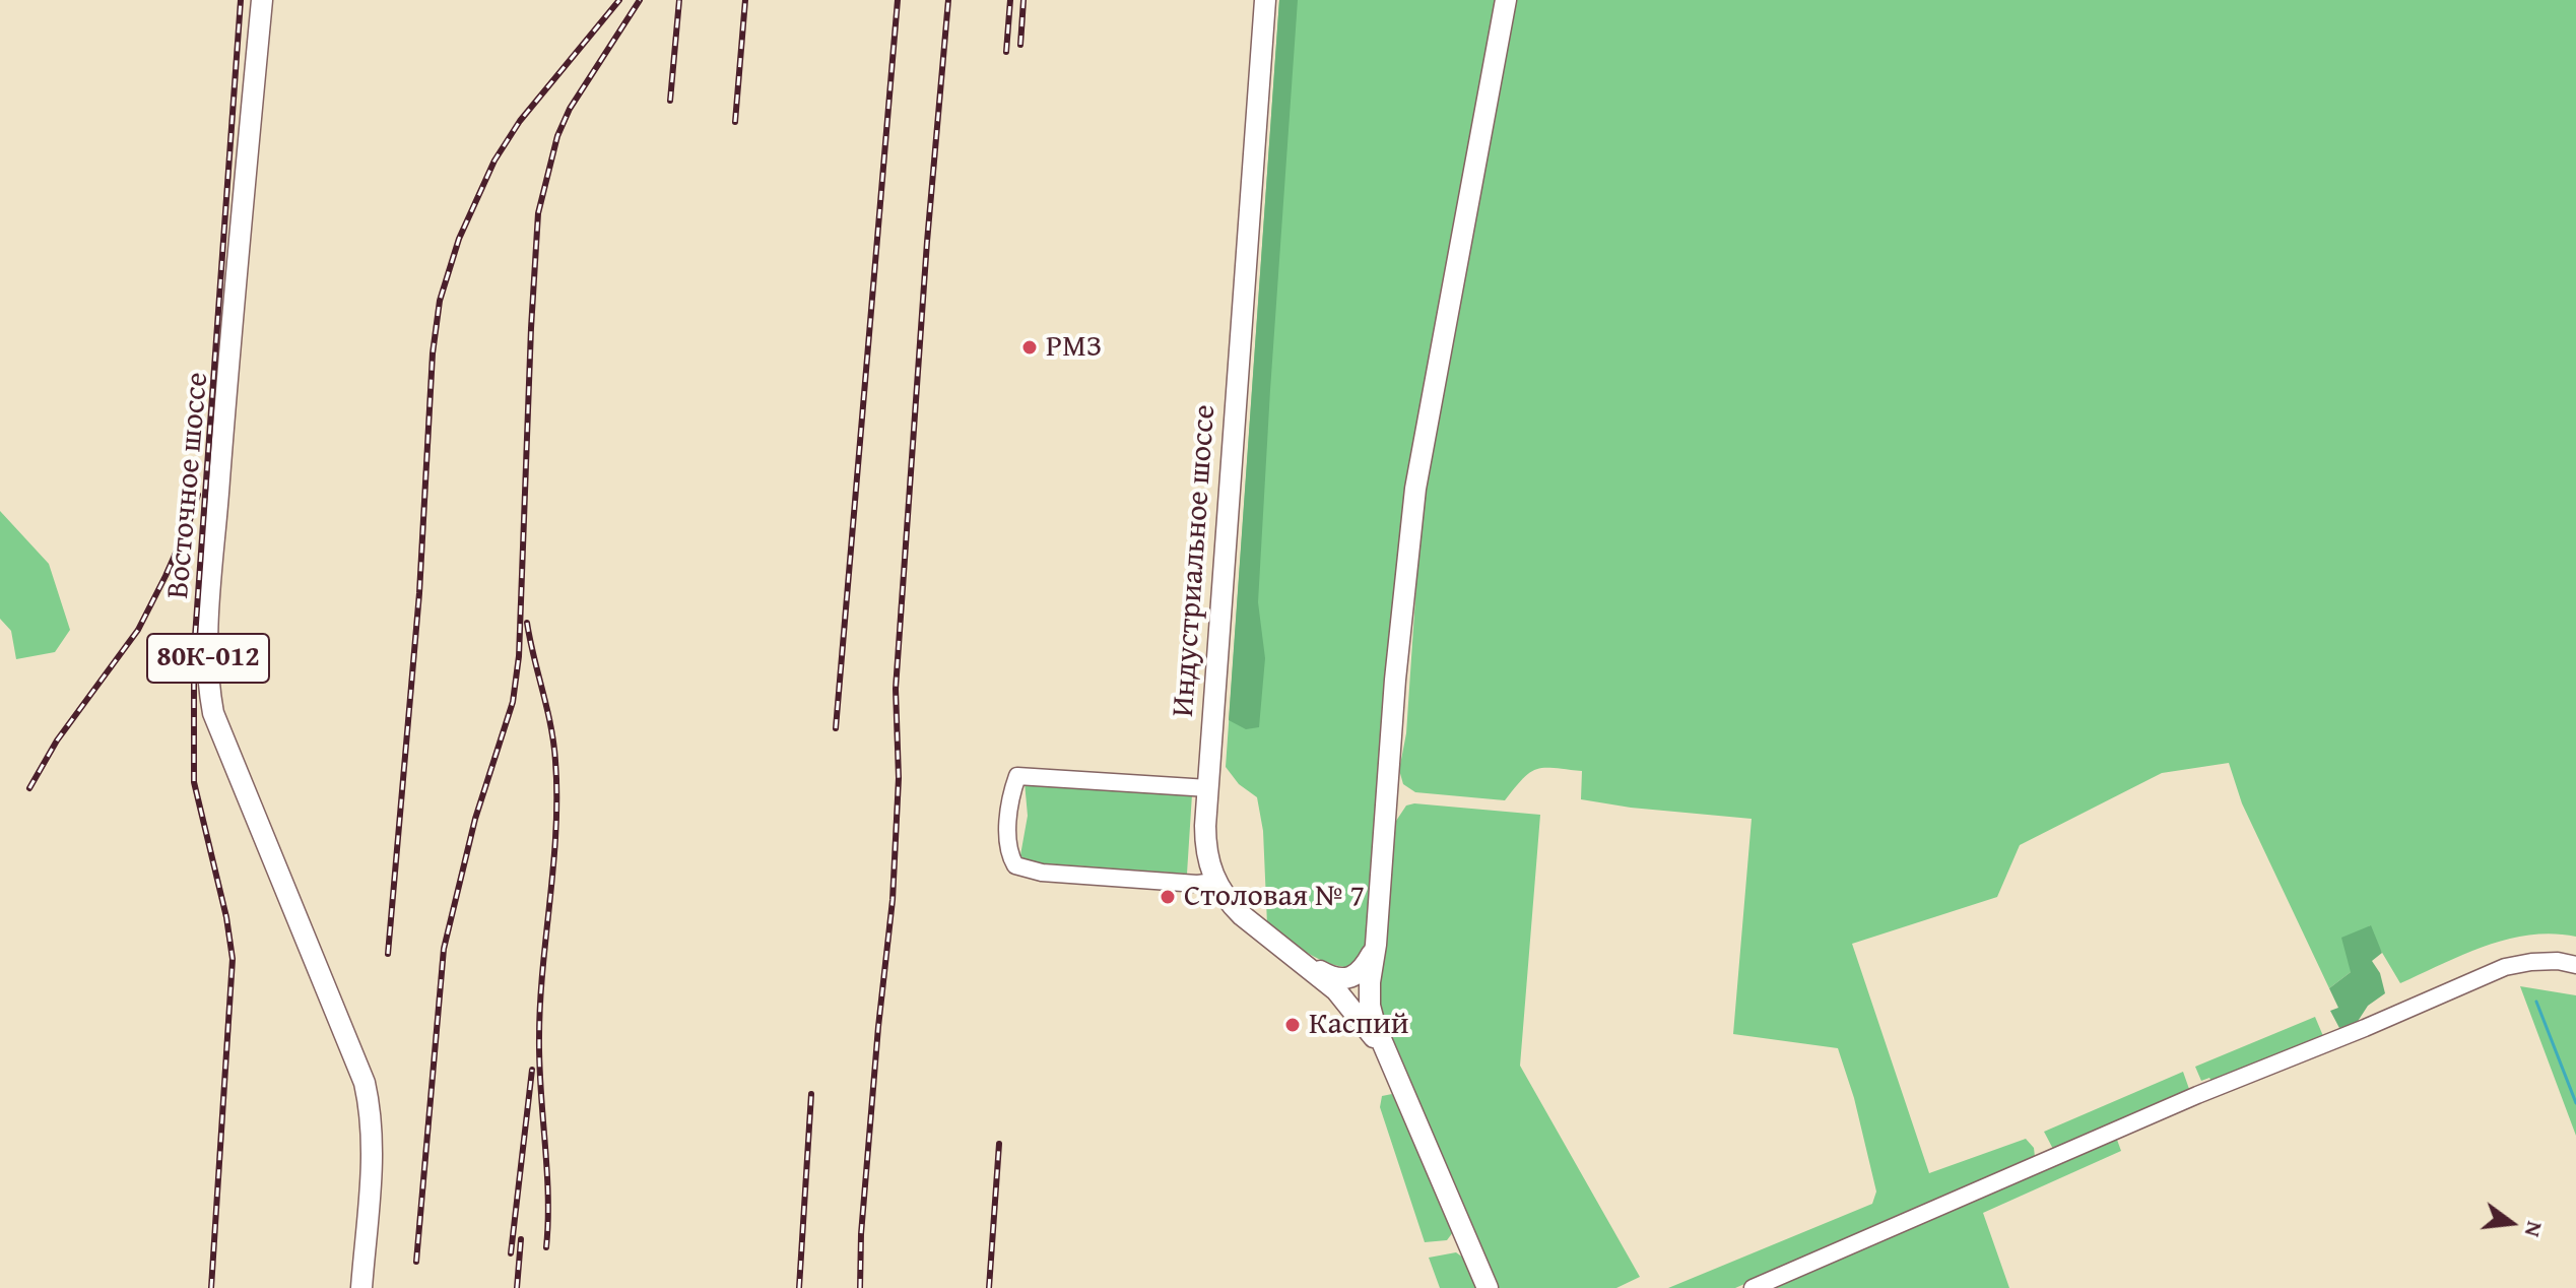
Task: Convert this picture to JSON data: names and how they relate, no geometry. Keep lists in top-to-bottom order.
{
  "streets": {
    "main road": ["Восточное шоссе", "Индустриальное шоссе", "80К-012"]
  },
  "places": ["РМЗ", "Столовая № 7", "Каспий"],
  "north": "right"
}
